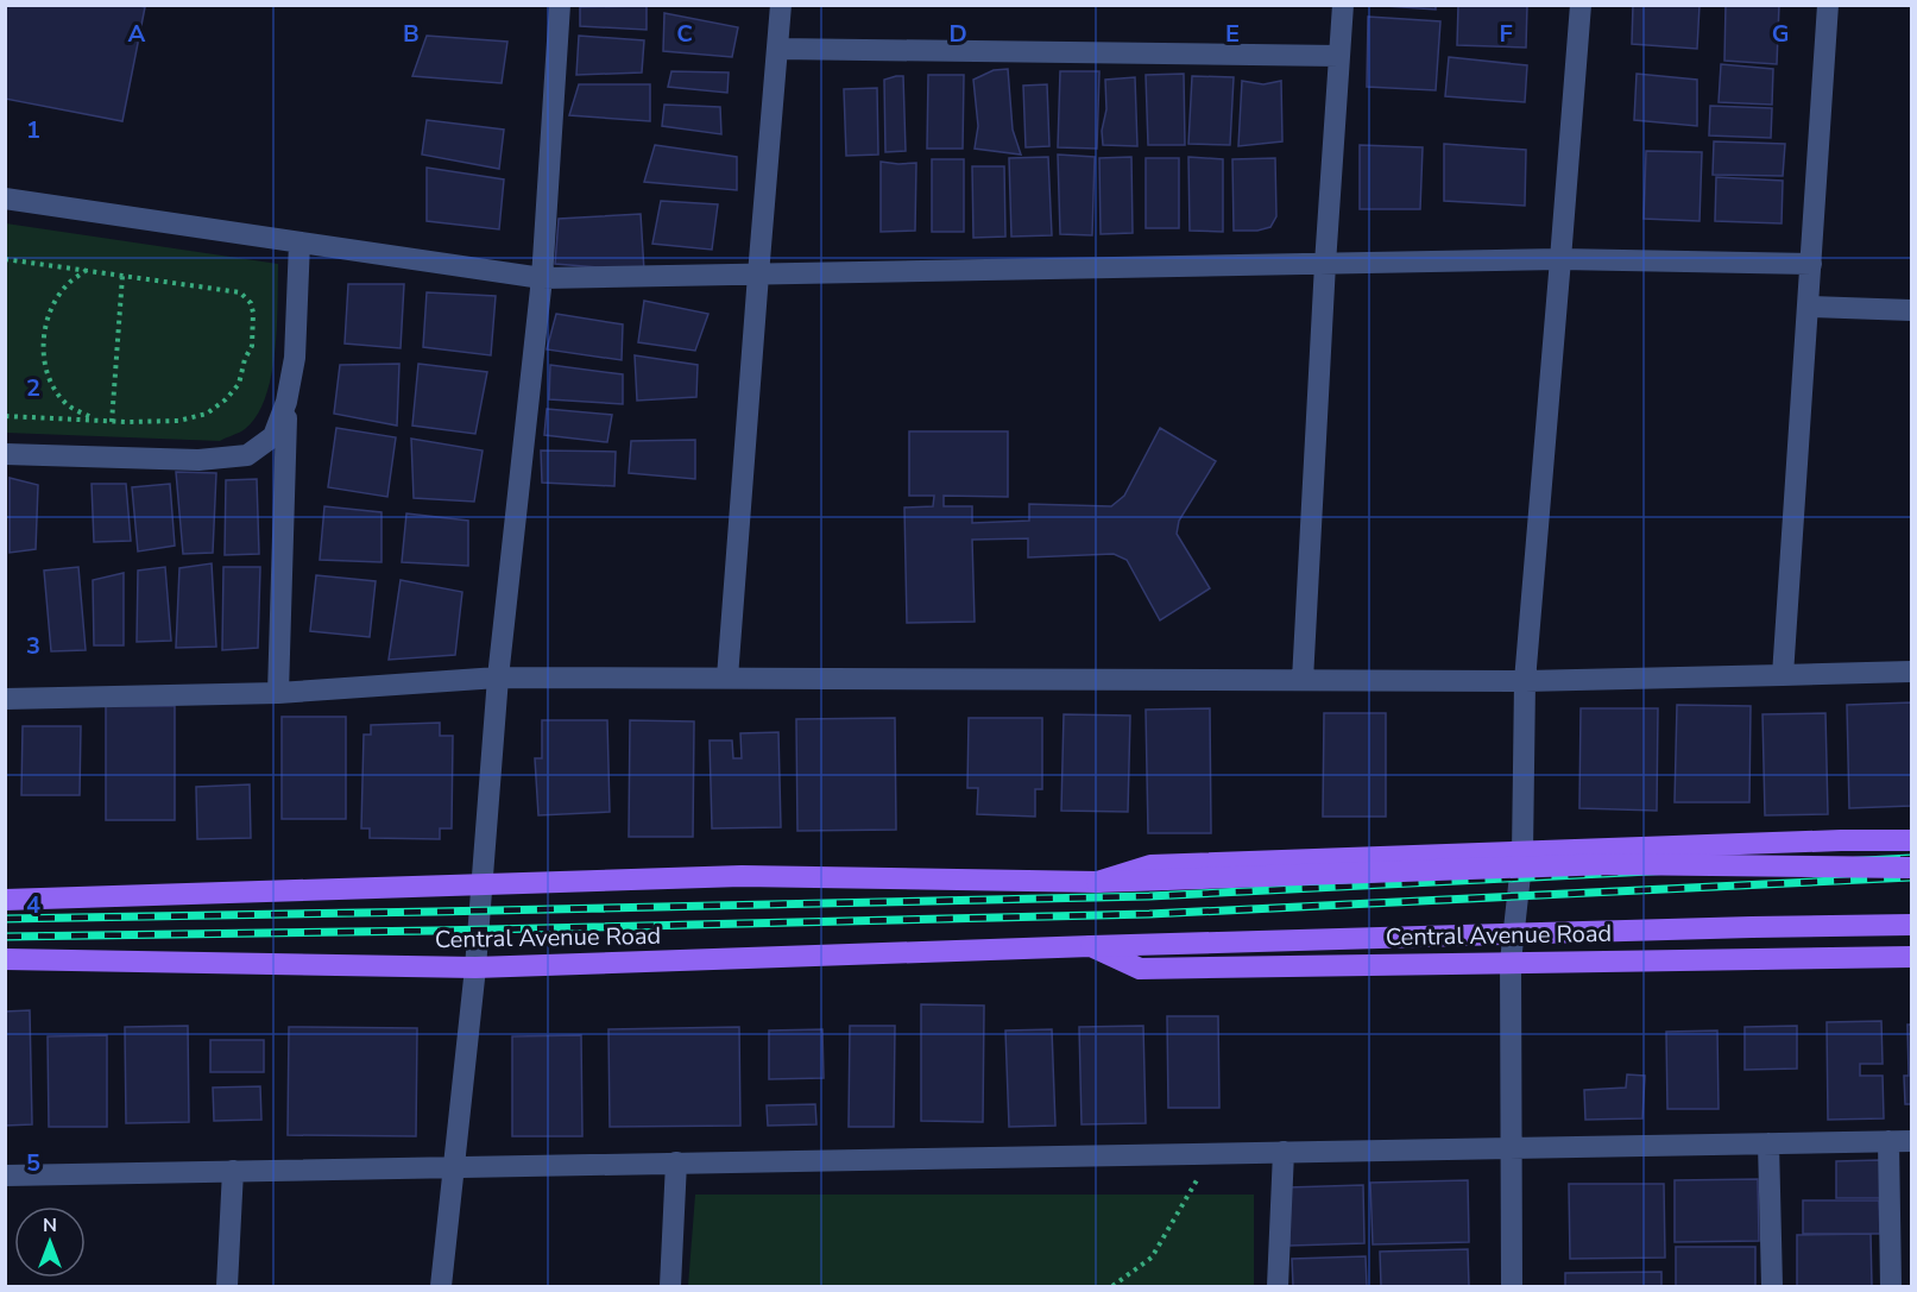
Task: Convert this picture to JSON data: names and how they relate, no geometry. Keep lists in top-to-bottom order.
{
  "streets": {
    "main road": ["Central Avenue Road"]
  },
  "north": "top",
  "grid": {
    "columns": [
      "A",
      "B",
      "C",
      "D",
      "E",
      "F",
      "G"
    ],
    "rows": [
      "1",
      "2",
      "3",
      "4",
      "5"
    ]
  }
}
